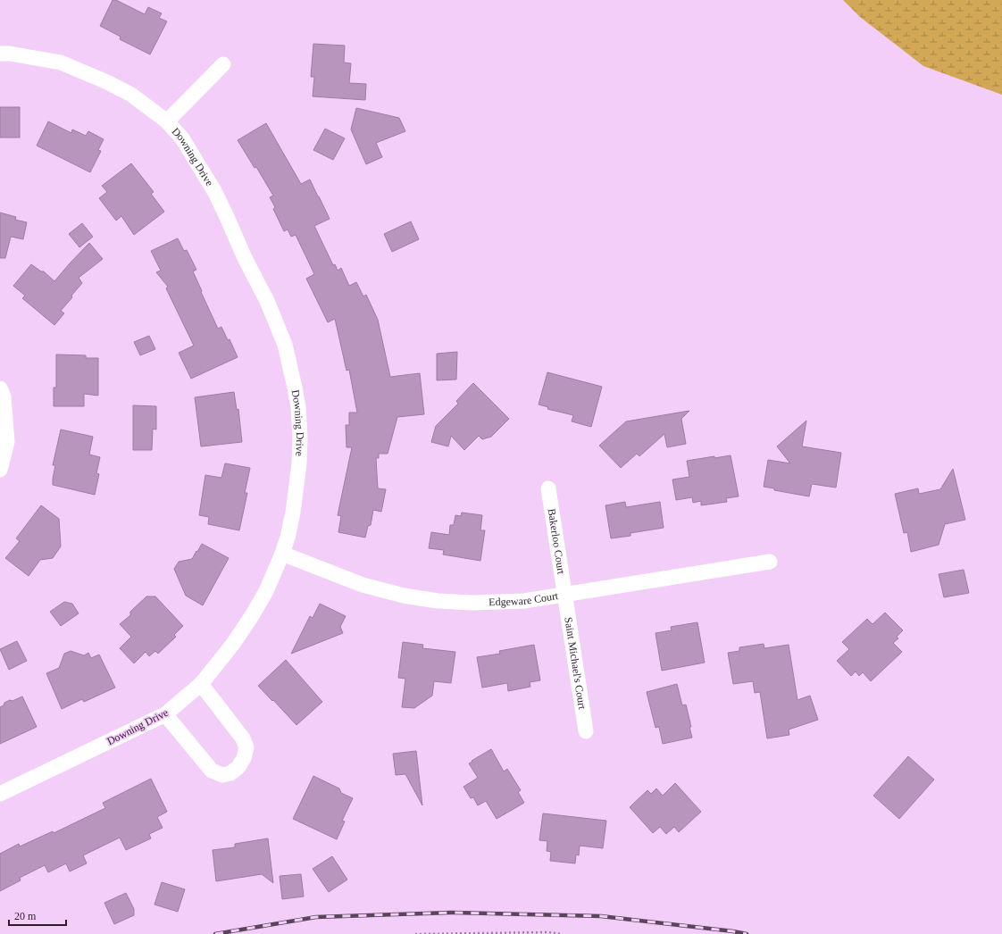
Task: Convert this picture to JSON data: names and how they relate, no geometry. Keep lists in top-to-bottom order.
{
  "streets": {
    "street": [
      "Downing Drive",
      "Bakerloo Court",
      "Edgeware Court",
      "Saint Michael's Court"
    ]
  },
  "crossings": [
    ["Downing Drive", "Edgeware Court"],
    ["Bakerloo Court", "Edgeware Court"],
    ["Bakerloo Court", "Saint Michael's Court"],
    ["Edgeware Court", "Saint Michael's Court"]
  ],
  "scale_bar": "20 m"
}
